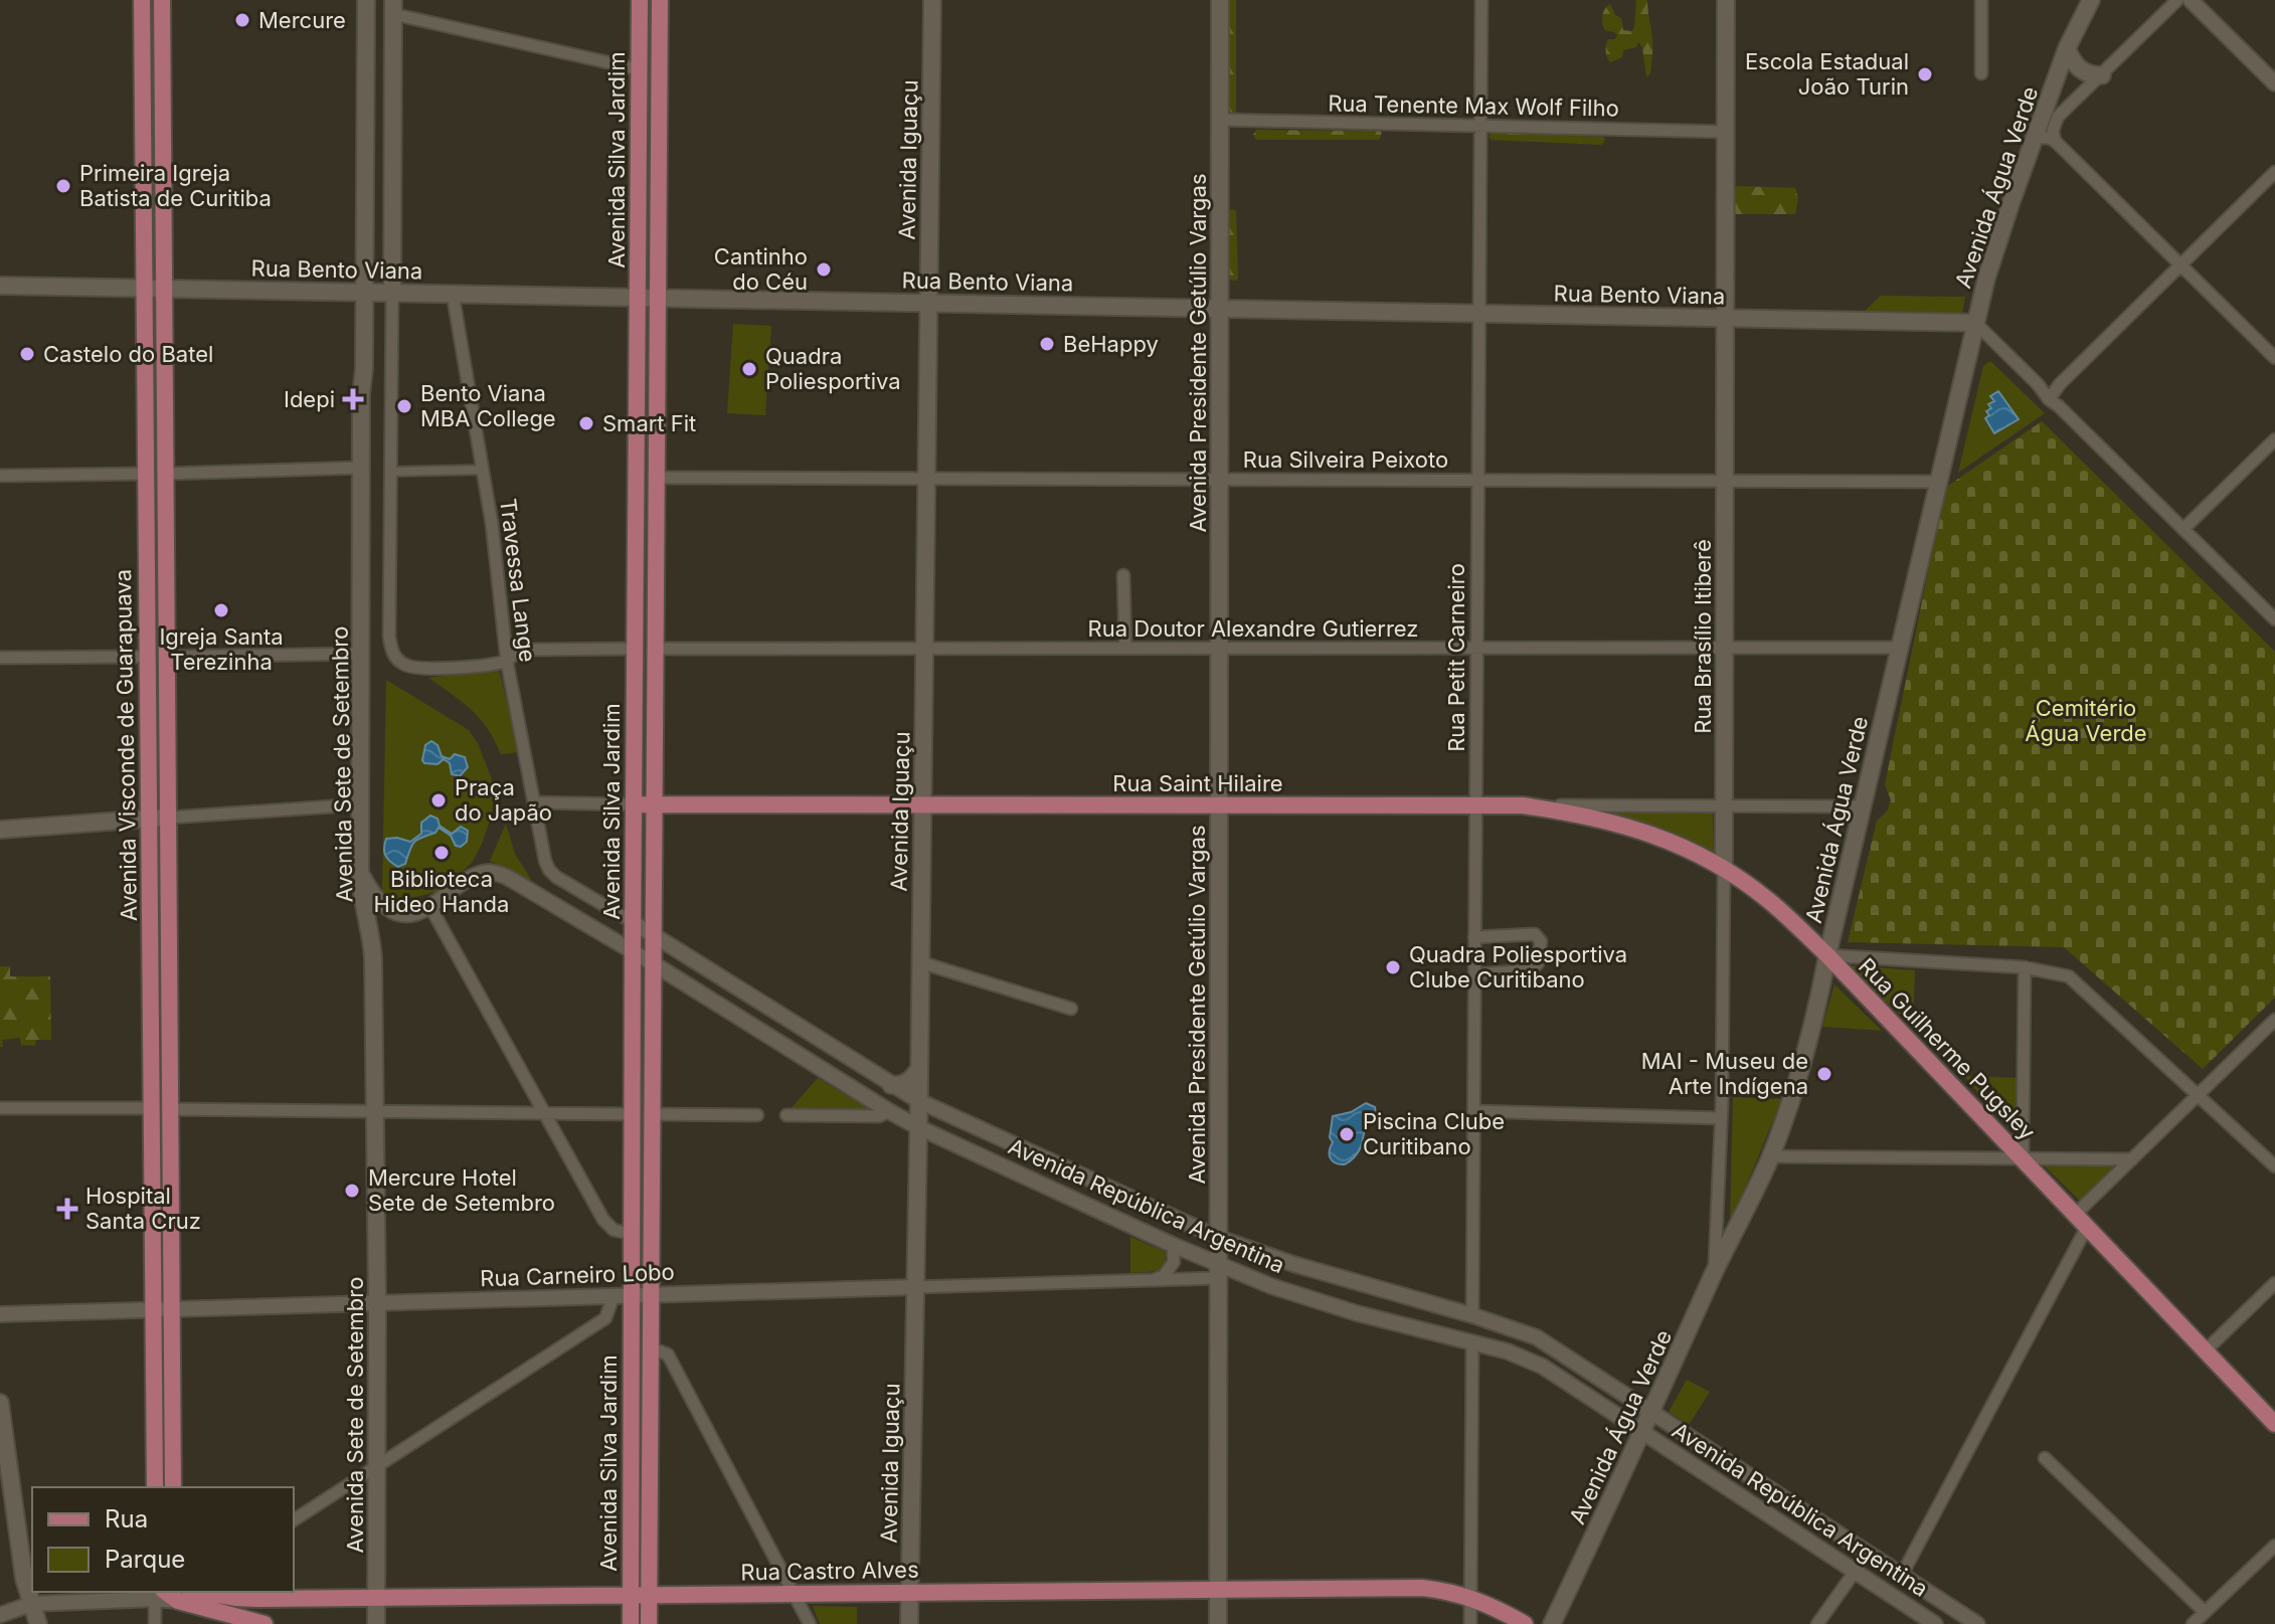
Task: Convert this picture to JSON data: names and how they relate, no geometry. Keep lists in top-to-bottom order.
{
  "streets": {
    "main road": [
      "Avenida Silva Jardim",
      "Avenida Iguaçu",
      "Avenida Água Verde",
      "Rua Bento Viana",
      "Avenida Presidente Getúlio Vargas",
      "Rua Brasílio Itiberê",
      "Avenida Visconde de Guarapuava",
      "Avenida Sete de Setembro",
      "Rua Saint Hilaire",
      "Rua Guilherme Pugsley",
      "Rua Castro Alves"
    ],
    "street": [
      "Rua Tenente Max Wolf Filho",
      "Rua Silveira Peixoto",
      "Travessa Lange",
      "Rua Doutor Alexandre Gutierrez",
      "Rua Petit Carneiro",
      "Avenida República Argentina",
      "Rua Carneiro Lobo"
    ]
  },
  "crossings": [
    ["Rua Tenente Max Wolf Filho", "Avenida Presidente Getúlio Vargas"],
    ["Rua Tenente Max Wolf Filho", "Rua Brasílio Itiberê"],
    ["Rua Tenente Max Wolf Filho", "Rua Petit Carneiro"],
    ["Avenida Silva Jardim", "Rua Bento Viana"],
    ["Avenida Silva Jardim", "Rua Silveira Peixoto"],
    ["Avenida Silva Jardim", "Rua Doutor Alexandre Gutierrez"],
    ["Avenida Silva Jardim", "Rua Saint Hilaire"],
    ["Avenida Silva Jardim", "Avenida República Argentina"],
    ["Avenida Silva Jardim", "Rua Carneiro Lobo"],
    ["Avenida Silva Jardim", "Rua Castro Alves"],
    ["Avenida Iguaçu", "Rua Bento Viana"],
    ["Avenida Iguaçu", "Rua Silveira Peixoto"],
    ["Avenida Iguaçu", "Rua Doutor Alexandre Gutierrez"],
    ["Avenida Iguaçu", "Rua Saint Hilaire"],
    ["Avenida Iguaçu", "Avenida República Argentina"],
    ["Avenida Iguaçu", "Rua Carneiro Lobo"],
    ["Avenida Iguaçu", "Rua Castro Alves"],
    ["Avenida Água Verde", "Rua Bento Viana"],
    ["Avenida Água Verde", "Rua Silveira Peixoto"],
    ["Avenida Água Verde", "Rua Doutor Alexandre Gutierrez"],
    ["Avenida Água Verde", "Rua Brasílio Itiberê"],
    ["Avenida Água Verde", "Rua Saint Hilaire"],
    ["Avenida Água Verde", "Rua Guilherme Pugsley"],
    ["Avenida Água Verde", "Avenida República Argentina"],
    ["Rua Bento Viana", "Avenida Presidente Getúlio Vargas"],
    ["Rua Bento Viana", "Travessa Lange"],
    ["Rua Bento Viana", "Rua Brasílio Itiberê"],
    ["Rua Bento Viana", "Rua Petit Carneiro"],
    ["Rua Bento Viana", "Avenida Visconde de Guarapuava"],
    ["Rua Bento Viana", "Avenida Sete de Setembro"],
    ["Avenida Presidente Getúlio Vargas", "Rua Silveira Peixoto"],
    ["Avenida Presidente Getúlio Vargas", "Rua Doutor Alexandre Gutierrez"],
    ["Avenida Presidente Getúlio Vargas", "Rua Saint Hilaire"],
    ["Avenida Presidente Getúlio Vargas", "Avenida República Argentina"],
    ["Avenida Presidente Getúlio Vargas", "Rua Carneiro Lobo"],
    ["Avenida Presidente Getúlio Vargas", "Rua Castro Alves"],
    ["Rua Silveira Peixoto", "Rua Brasílio Itiberê"],
    ["Rua Silveira Peixoto", "Rua Petit Carneiro"],
    ["Travessa Lange", "Rua Saint Hilaire"],
    ["Travessa Lange", "Avenida República Argentina"],
    ["Rua Doutor Alexandre Gutierrez", "Rua Brasílio Itiberê"],
    ["Rua Doutor Alexandre Gutierrez", "Rua Petit Carneiro"],
    ["Rua Brasílio Itiberê", "Rua Saint Hilaire"],
    ["Rua Brasílio Itiberê", "Rua Guilherme Pugsley"],
    ["Rua Petit Carneiro", "Rua Saint Hilaire"],
    ["Rua Petit Carneiro", "Avenida República Argentina"],
    ["Avenida Visconde de Guarapuava", "Rua Carneiro Lobo"],
    ["Avenida Sete de Setembro", "Rua Carneiro Lobo"],
    ["Avenida Sete de Setembro", "Rua Castro Alves"],
    ["Rua Saint Hilaire", "Rua Guilherme Pugsley"],
    ["Avenida República Argentina", "Rua Carneiro Lobo"]
  ],
  "parks": ["Cemitério Água Verde"],
  "places": {
    "other": [
      "Mercure",
      "Escola Estadual João Turin",
      "Primeira Igreja Batista de Curitiba",
      "Cantinho do Céu",
      "BeHappy",
      "Castelo do Batel",
      "Quadra Poliesportiva",
      "Bento Viana MBA College",
      "Smart Fit",
      "Igreja Santa Terezinha",
      "Praça do Japão",
      "Biblioteca Hideo Handa",
      "Quadra Poliesportiva Clube Curitibano",
      "MAI - Museu de Arte Indígena",
      "Piscina Clube Curitibano",
      "Mercure Hotel Sete de Setembro"
    ],
    "health": ["Idepi", "Hospital Santa Cruz"]
  },
  "legend": ["Rua", "Parque"]
}
